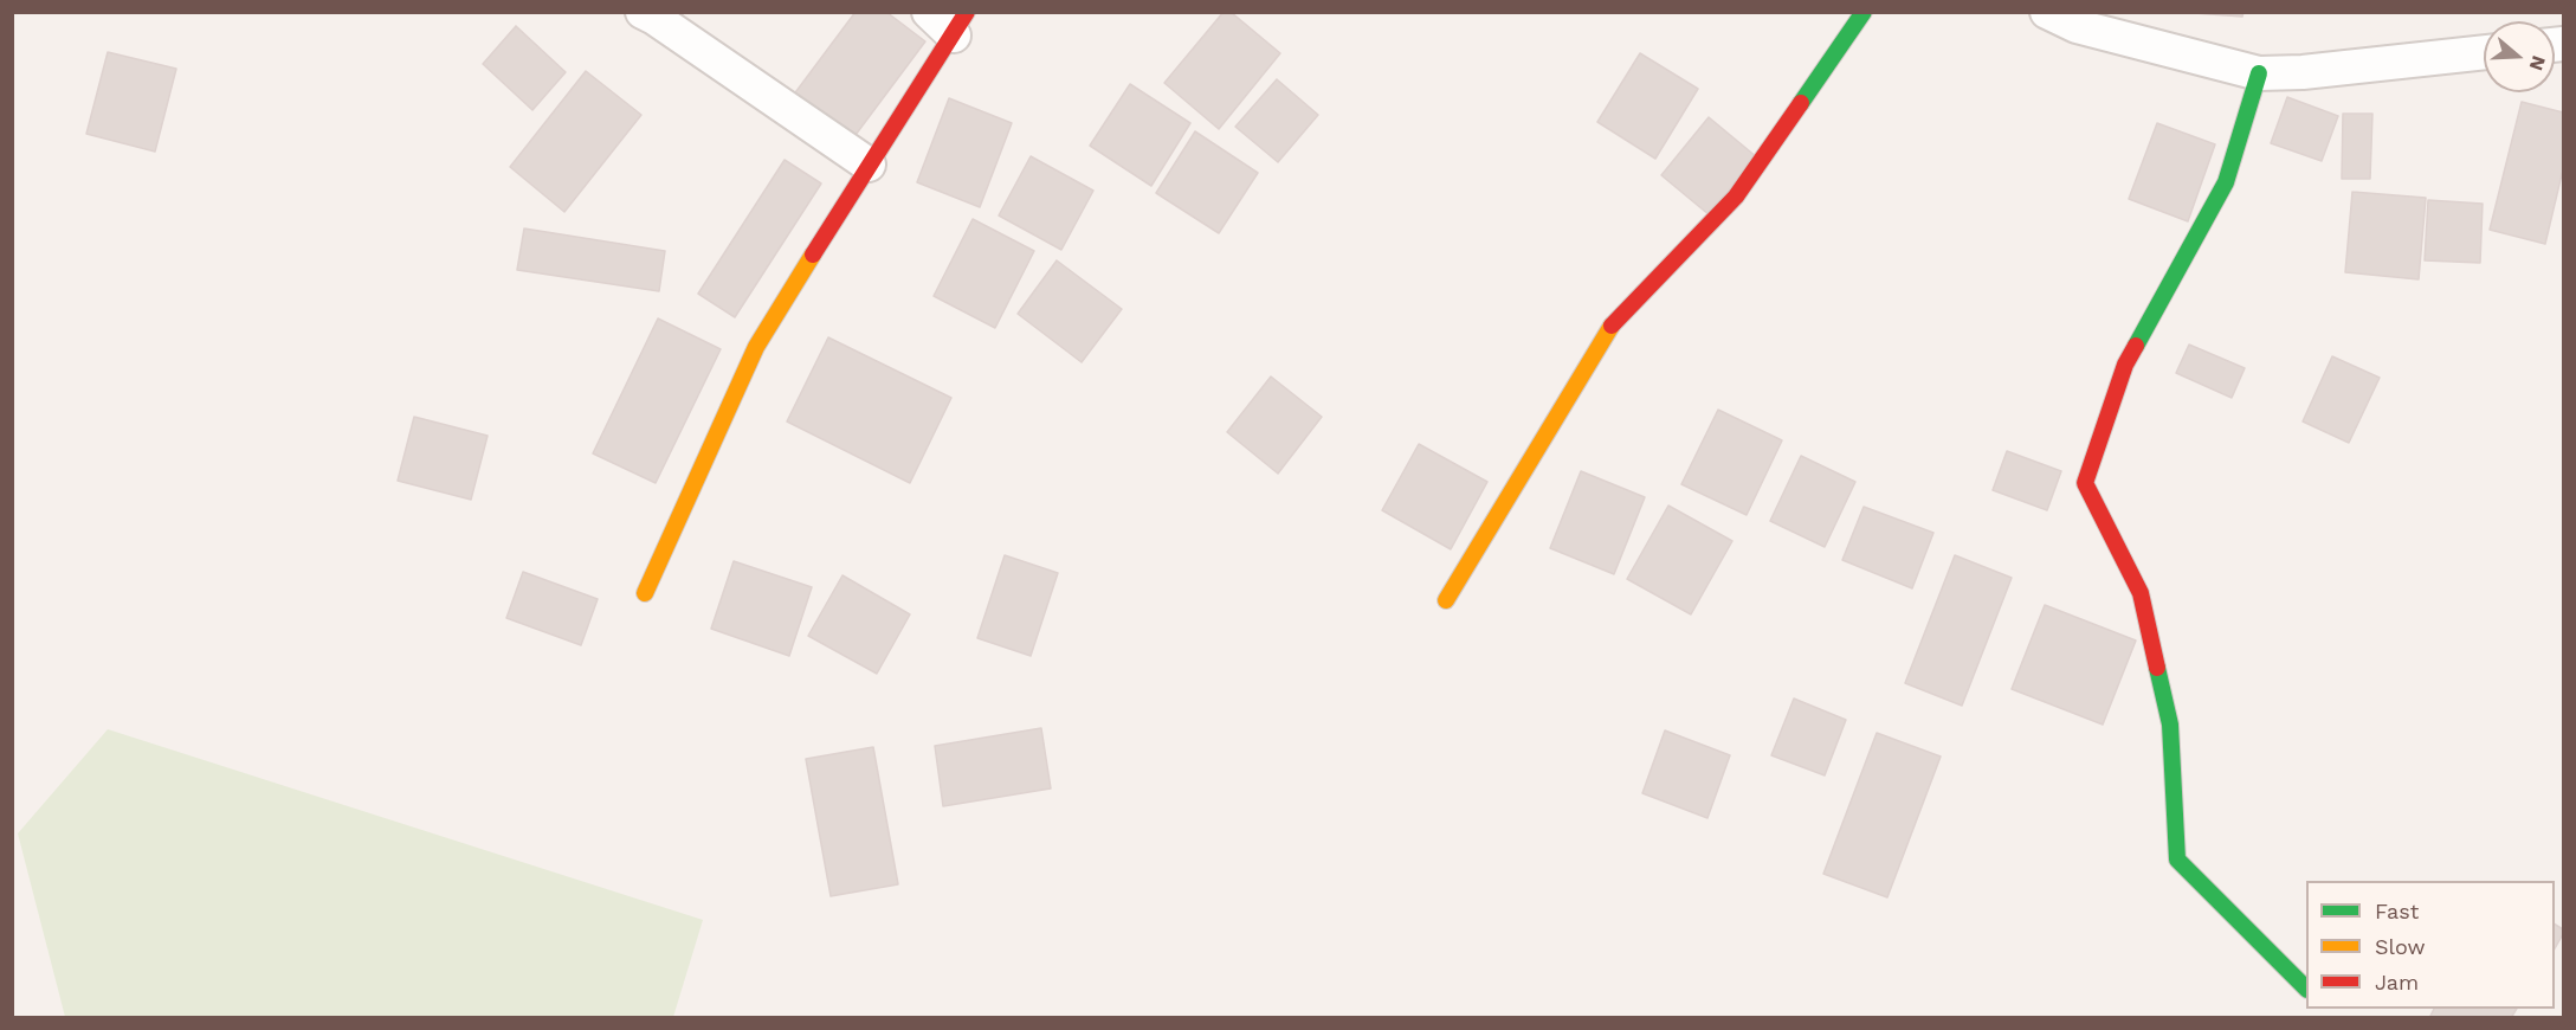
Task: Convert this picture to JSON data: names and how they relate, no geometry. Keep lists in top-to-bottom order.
{
  "legend": ["Fast", "Slow", "Jam"],
  "north": "right"
}
